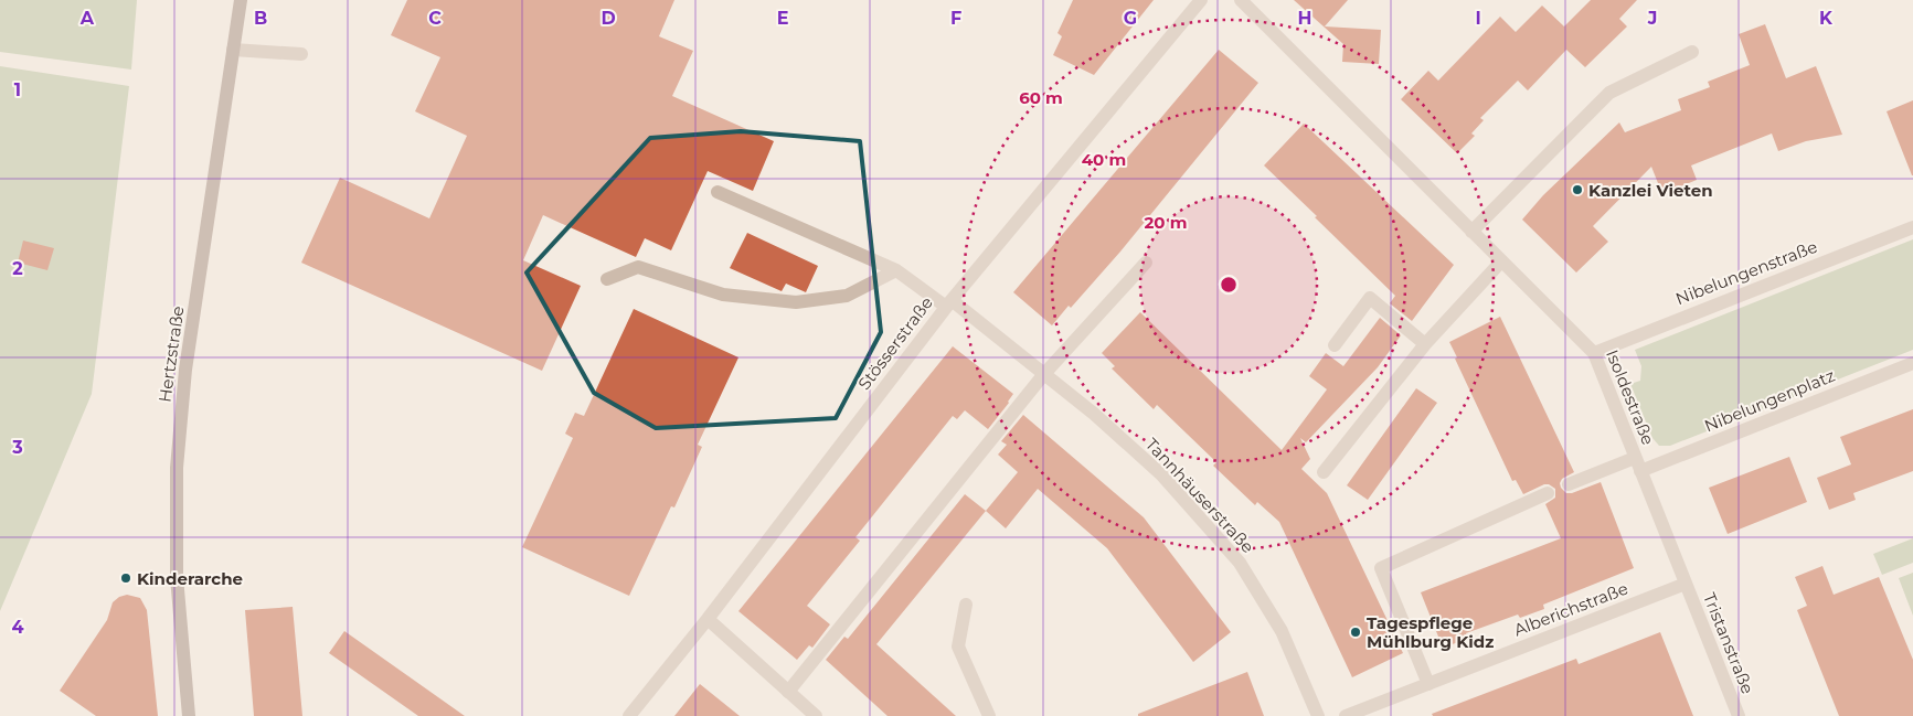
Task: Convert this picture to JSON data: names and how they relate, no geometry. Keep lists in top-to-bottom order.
{
  "streets": {
    "main road": ["Hertzstraße"],
    "street": [
      "Nibelungenstraße",
      "Stösserstraße",
      "Isoldestraße",
      "Nibelungenplatz",
      "Tannhäuserstraße",
      "Alberichstraße",
      "Tristanstraße"
    ]
  },
  "crossings": [
    ["Nibelungenstraße", "Isoldestraße"],
    ["Stösserstraße", "Tannhäuserstraße"],
    ["Isoldestraße", "Nibelungenplatz"],
    ["Isoldestraße", "Alberichstraße"],
    ["Isoldestraße", "Tristanstraße"],
    ["Alberichstraße", "Tristanstraße"]
  ],
  "places": ["Kanzlei Vieten", "Kinderarche", "Tagespflege Mühlburg Kidz"],
  "grid": {
    "columns": [
      "A",
      "B",
      "C",
      "D",
      "E",
      "F",
      "G",
      "H",
      "I",
      "J",
      "K"
    ],
    "rows": [
      "1",
      "2",
      "3",
      "4"
    ]
  },
  "rings": ["60 m", "40 m", "20 m"]
}
